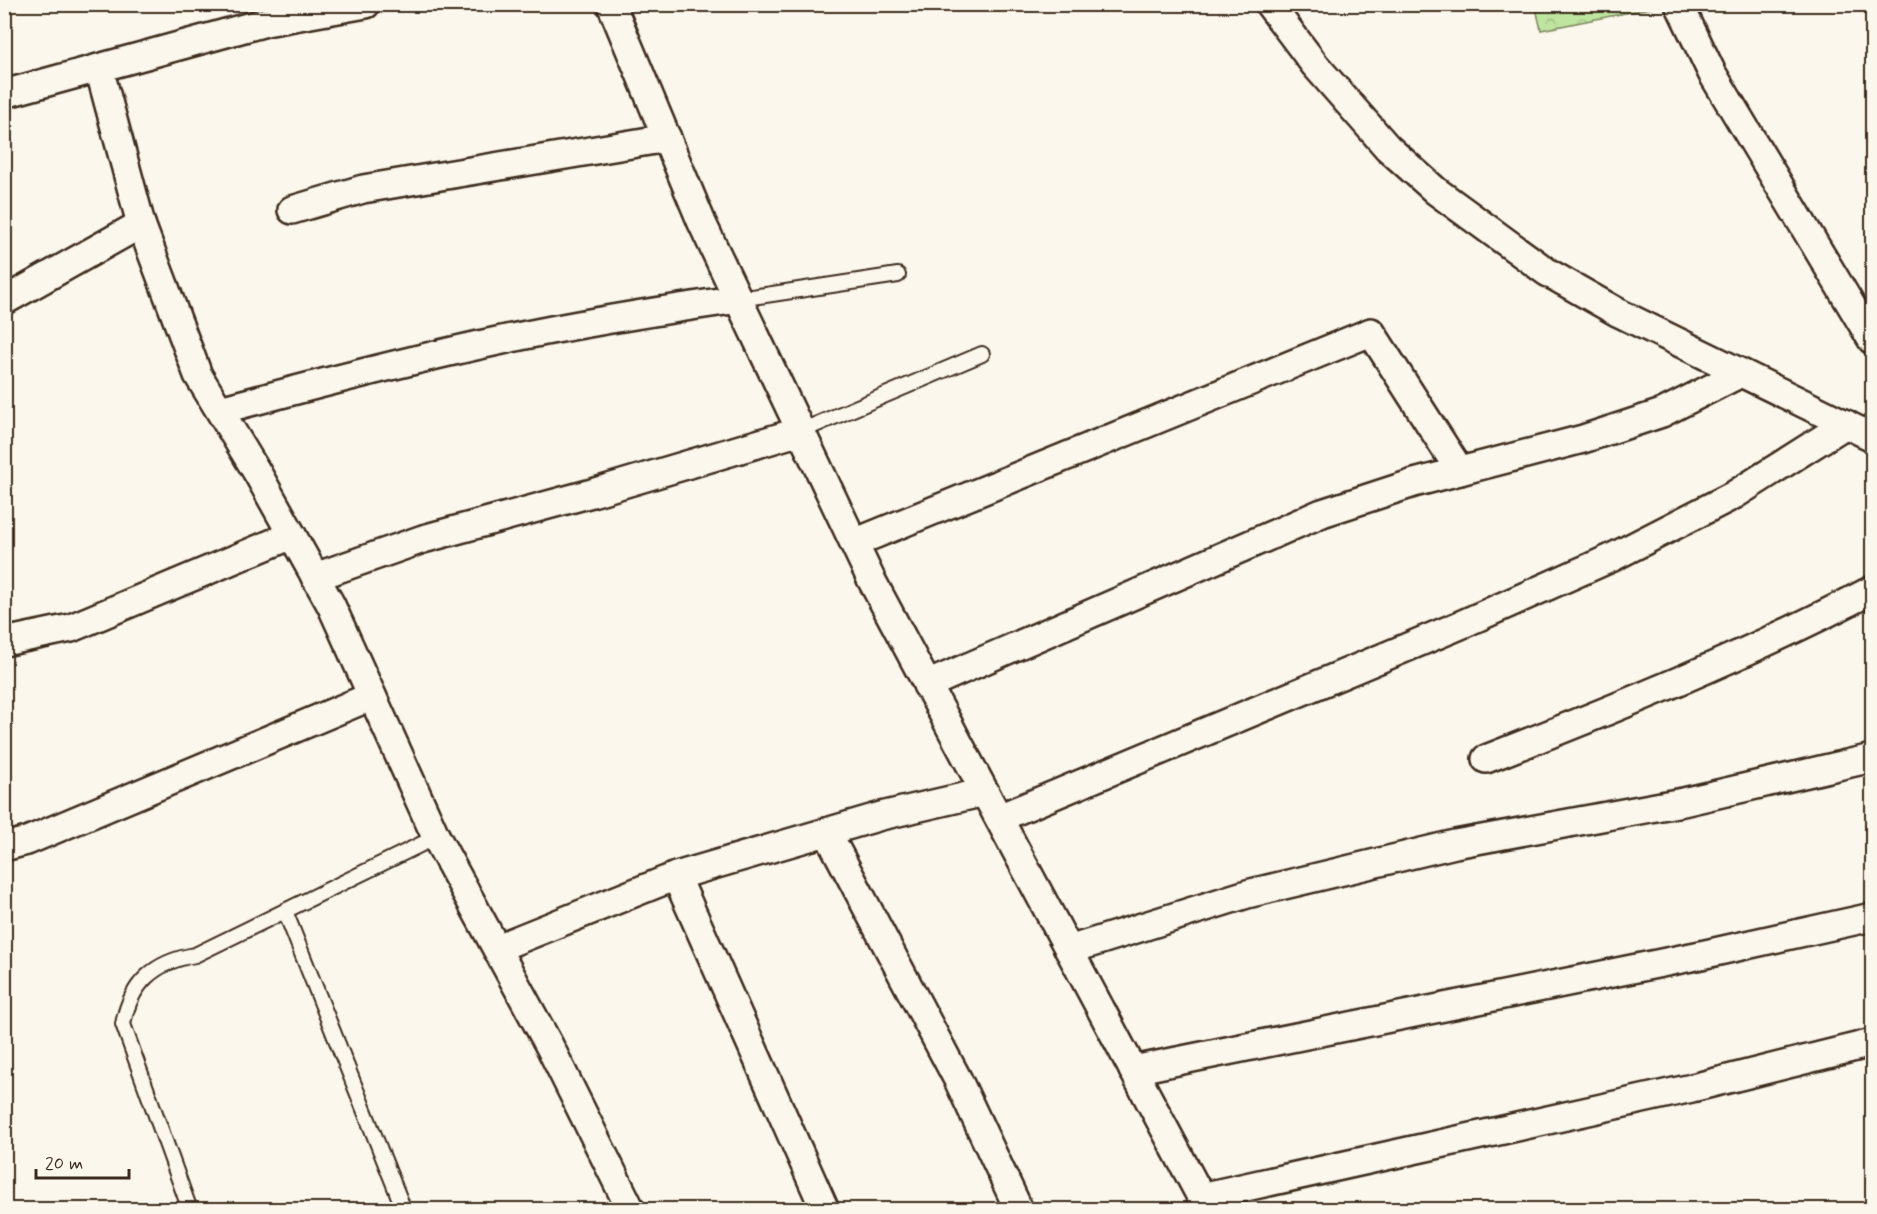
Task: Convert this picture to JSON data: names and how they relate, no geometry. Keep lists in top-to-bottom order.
{
  "scale_bar": "20 m"
}
